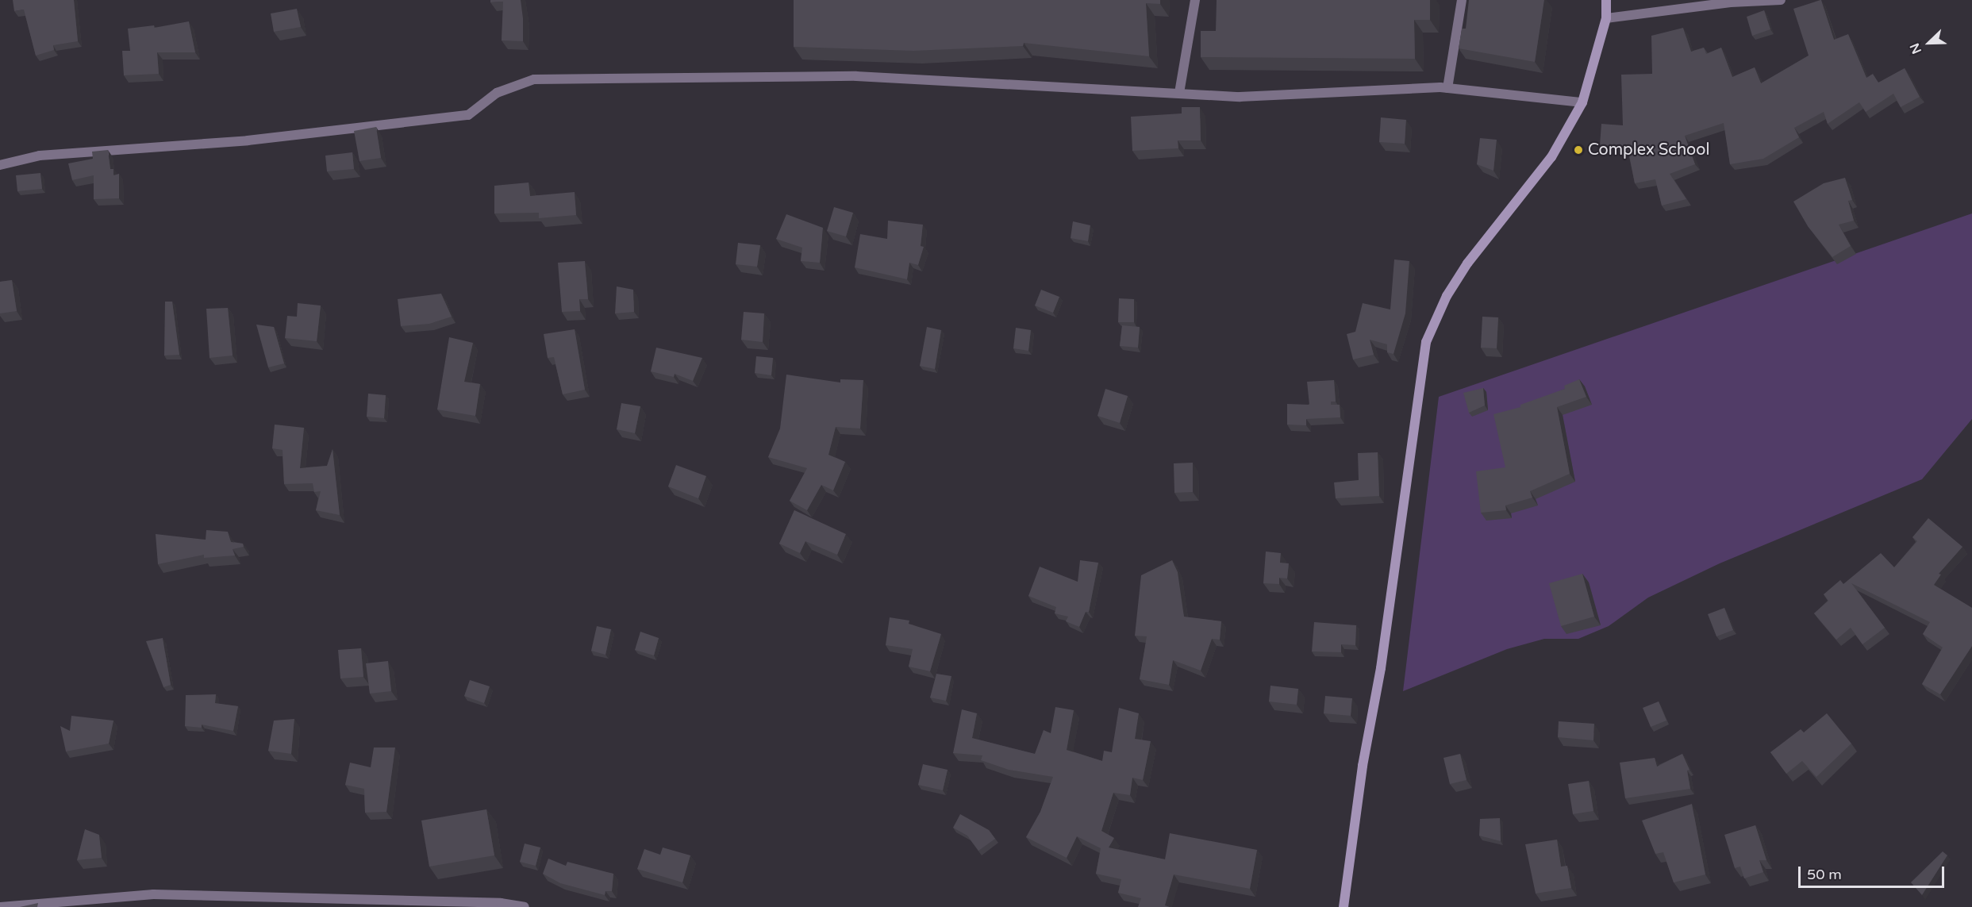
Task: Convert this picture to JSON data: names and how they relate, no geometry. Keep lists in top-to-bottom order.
{
  "places": ["Complex School"],
  "scale_bar": "50 m",
  "north": "bottom left"
}
